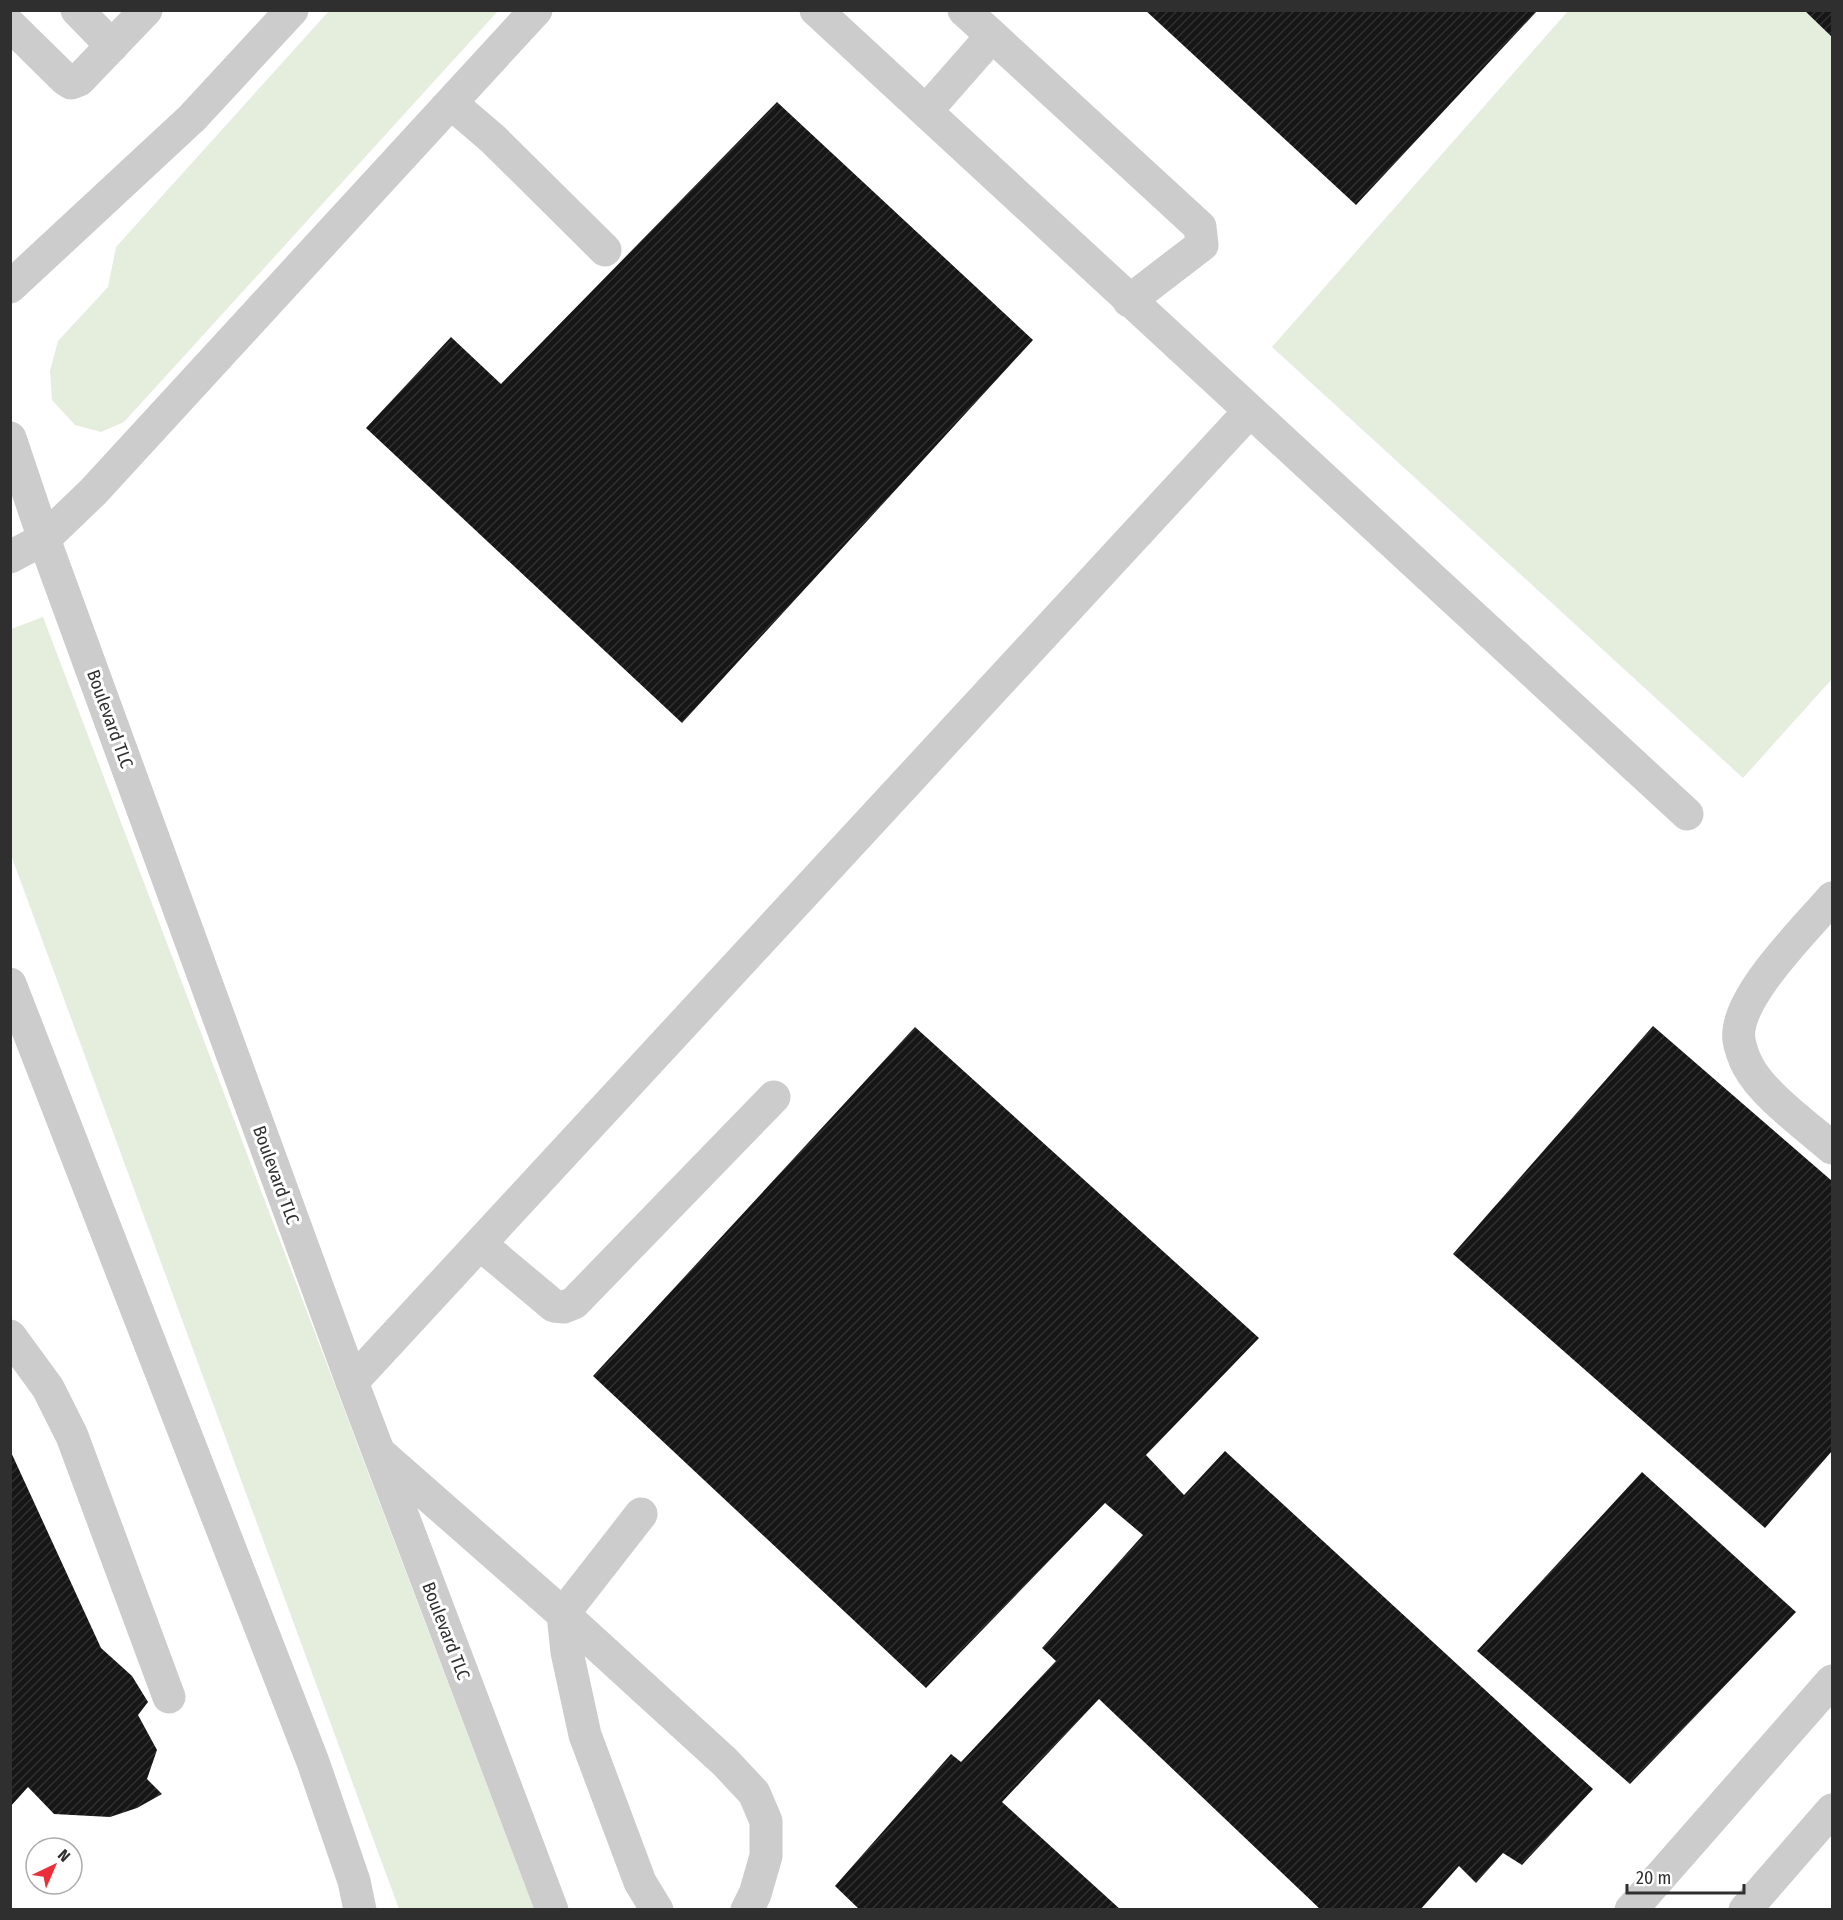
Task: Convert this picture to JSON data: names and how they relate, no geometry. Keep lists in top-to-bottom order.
{
  "streets": {
    "street": ["Boulevard TLC"]
  },
  "scale_bar": "20 m",
  "north": "top right"
}
